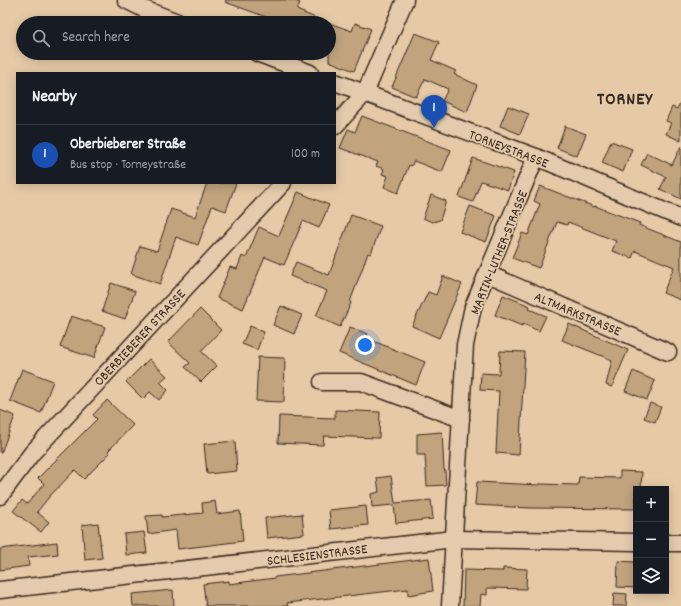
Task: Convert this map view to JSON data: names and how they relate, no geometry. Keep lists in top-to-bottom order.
{
  "streets": {
    "street": [
      "TORNEYSTRASSE",
      "MARTIN-LUTHER-STRASSE",
      "ALTMARKSTRASSE",
      "OBERBIEBERER STRASSE",
      "SCHLESIENSTRASSE"
    ]
  },
  "crossings": [
    ["TORNEYSTRASSE", "MARTIN-LUTHER-STRASSE"],
    ["MARTIN-LUTHER-STRASSE", "ALTMARKSTRASSE"],
    ["MARTIN-LUTHER-STRASSE", "SCHLESIENSTRASSE"]
  ],
  "districts": ["TORNEY"],
  "page": {
    "search": "Search here",
    "heading": "Nearby",
    "pins": "1",
    "list": [
      {
        "mark": "1",
        "name": "Oberbieberer Straße",
        "note": "Bus stop · Torneystraße",
        "value": "100 m"
      }
    ],
    "map_buttons": ["+", "−"]
  }
}
